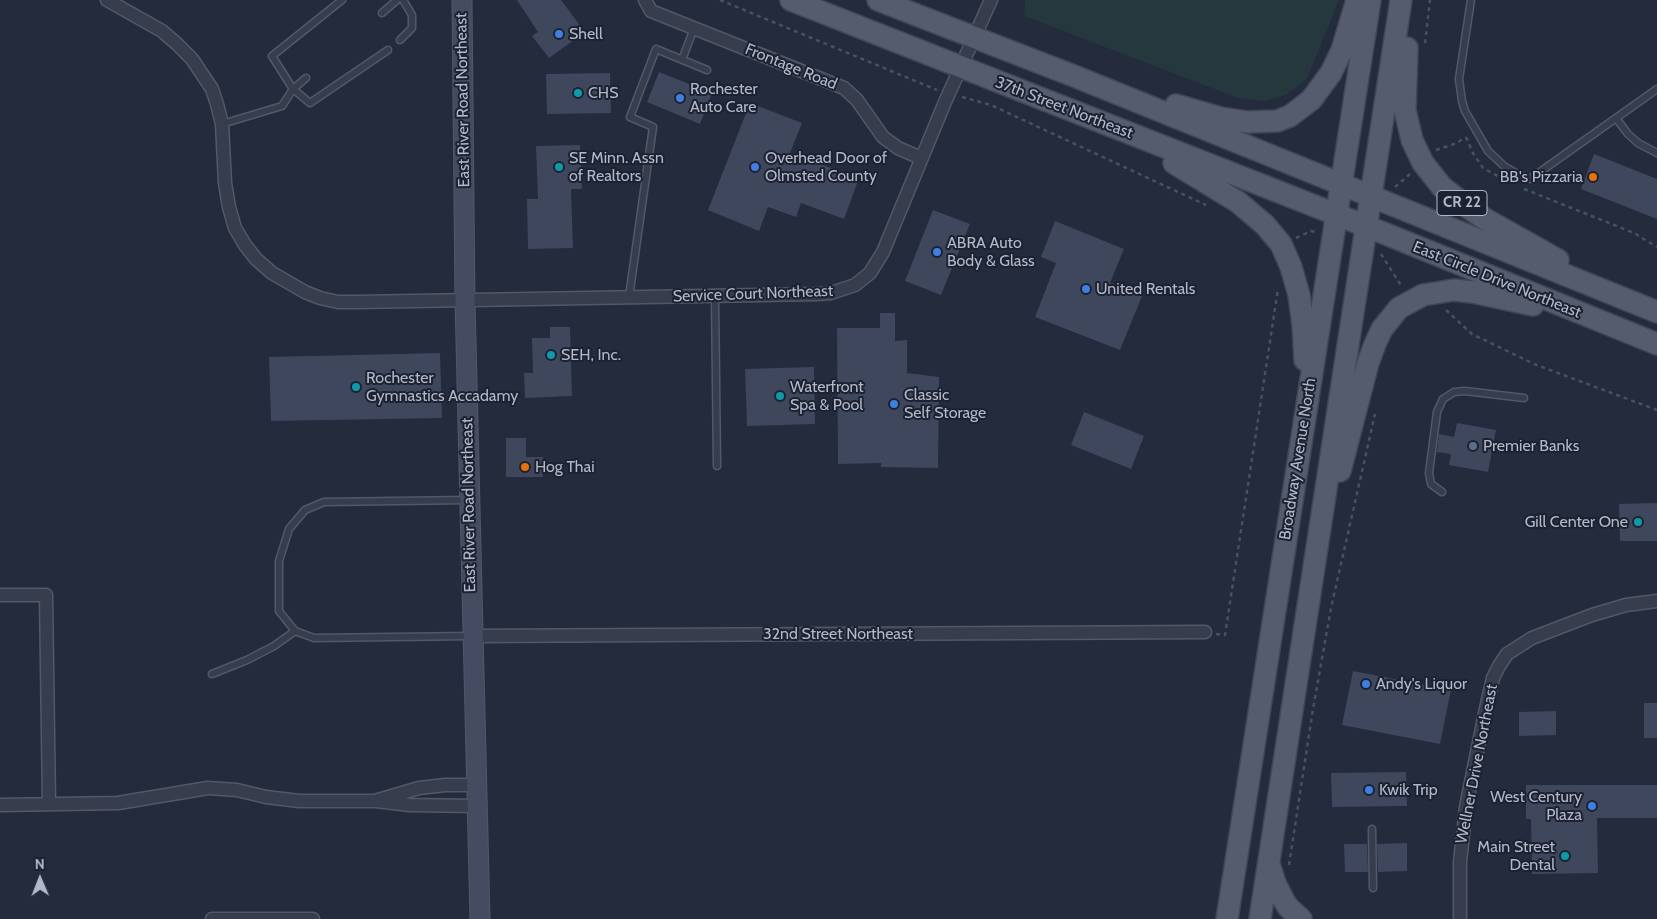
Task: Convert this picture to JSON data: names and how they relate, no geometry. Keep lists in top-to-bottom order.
{
  "streets": {
    "main road": [
      "37th Street Northeast",
      "CR 22",
      "East Circle Drive Northeast",
      "Broadway Avenue North"
    ],
    "street": [
      "Frontage Road",
      "East River Road Northeast",
      "Service Court Northeast",
      "32nd Street Northeast",
      "Wellner Drive Northeast"
    ]
  },
  "crossings": [
    ["Frontage Road", "Service Court Northeast"],
    ["East River Road Northeast", "Service Court Northeast"],
    ["East River Road Northeast", "32nd Street Northeast"],
    ["37th Street Northeast", "East Circle Drive Northeast"],
    ["37th Street Northeast", "Service Court Northeast"],
    ["37th Street Northeast", "Broadway Avenue North"],
    ["CR 22", "East Circle Drive Northeast"],
    ["East Circle Drive Northeast", "Broadway Avenue North"]
  ],
  "places": [
    "Shell",
    "CHS",
    "Rochester Auto Care",
    "SE Minn. Assn of Realtors",
    "Overhead Door of Olmsted County",
    "BB's Pizzaria",
    "ABRA Auto Body & Glass",
    "United Rentals",
    "SEH, Inc.",
    "Rochester Gymnastics Accadamy",
    "Waterfront Spa & Pool",
    "Classic Self Storage",
    "Premier Banks",
    "Hog Thai",
    "Gill Center One",
    "Andy's Liquor",
    "Kwik Trip",
    "West Century Plaza",
    "Main Street Dental"
  ],
  "north": "top"
}
